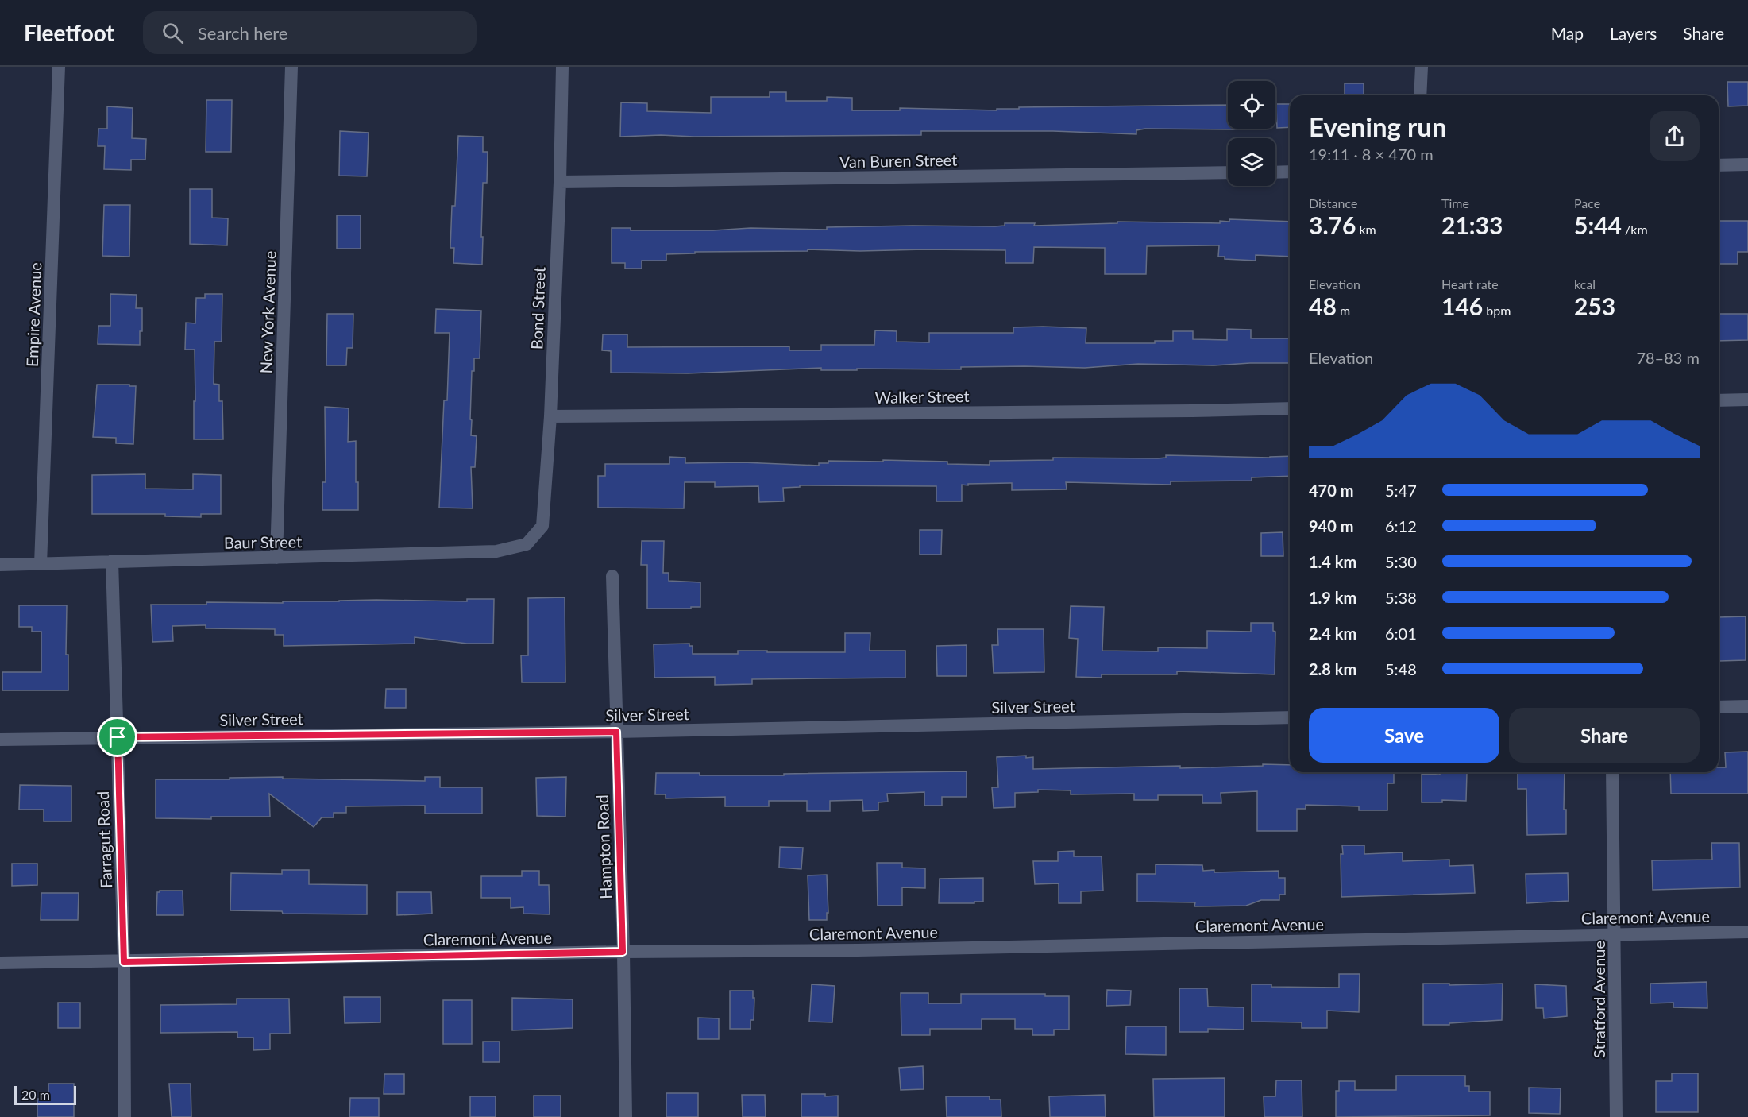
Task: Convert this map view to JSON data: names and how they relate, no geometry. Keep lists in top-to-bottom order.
{
  "streets": {
    "street": [
      "Van Buren Street",
      "Bond Street",
      "New York Avenue",
      "Empire Avenue",
      "Walker Street",
      "Baur Street",
      "Silver Street",
      "Farragut Road",
      "Hampton Road",
      "Claremont Avenue",
      "Stratford Avenue"
    ]
  },
  "crossings": [
    ["Van Buren Street", "Bond Street"],
    ["Bond Street", "Walker Street"],
    ["Bond Street", "Baur Street"],
    ["New York Avenue", "Baur Street"],
    ["Empire Avenue", "Baur Street"],
    ["Baur Street", "Farragut Road"],
    ["Silver Street", "Farragut Road"],
    ["Silver Street", "Hampton Road"],
    ["Farragut Road", "Claremont Avenue"],
    ["Hampton Road", "Claremont Avenue"],
    ["Claremont Avenue", "Stratford Avenue"]
  ],
  "scale_bar": "20 m",
  "page": {
    "header": "Fleetfoot",
    "search": "Search here",
    "nav": ["Map", "Layers", "Share"],
    "heading": ["Evening run", "19:11 · 8 × 470 m"],
    "stats": [
      ["Distance", "3.76 km"],
      ["Time", "21:33"],
      ["Pace", "5:44 /km"],
      ["Elevation", "48 m"],
      ["Heart rate", "146 bpm"],
      ["kcal", "253"]
    ],
    "chart": ["Elevation", "78–83 m"],
    "list": [
      {
        "name": "470 m",
        "note": "5:47"
      },
      {
        "name": "940 m",
        "note": "6:12"
      },
      {
        "name": "1.4 km",
        "note": "5:30"
      },
      {
        "name": "1.9 km",
        "note": "5:38"
      },
      {
        "name": "2.4 km",
        "note": "6:01"
      },
      {
        "name": "2.8 km",
        "note": "5:48"
      }
    ],
    "buttons": ["Save", "Share"],
    "scale": "20 m"
  }
}
